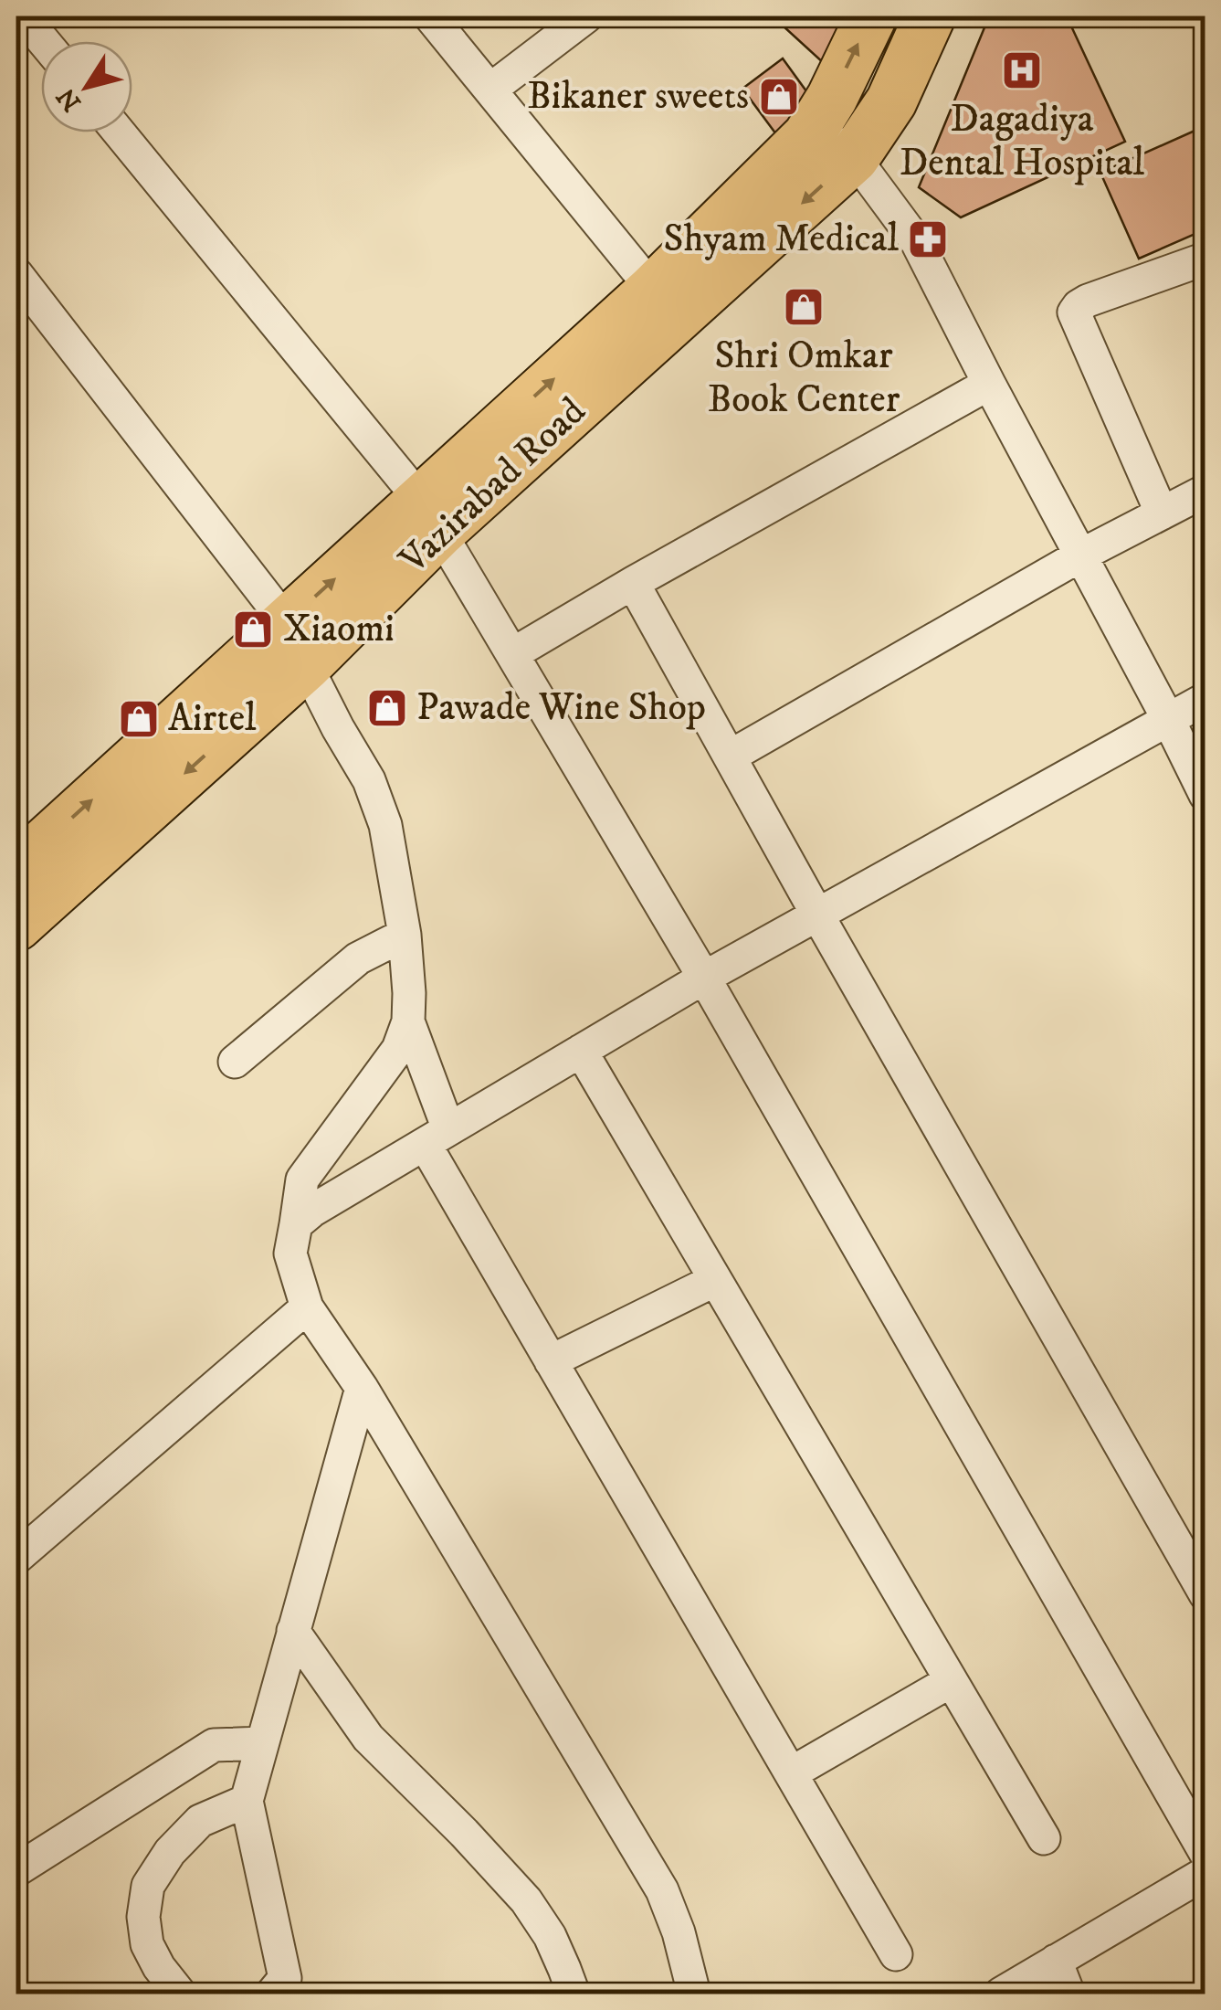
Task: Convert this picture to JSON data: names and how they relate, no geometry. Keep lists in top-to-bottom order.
{
  "streets": {
    "main road": ["Vazirabad Road"]
  },
  "places": {
    "hospital": ["Dagadiya Dental Hospital"],
    "shop": [
      "Bikaner sweets",
      "Shri Omkar Book Center",
      "Xiaomi",
      "Pawade Wine Shop",
      "Airtel"
    ],
    "pharmacy": ["Shyam Medical"]
  },
  "north": "bottom left"
}
